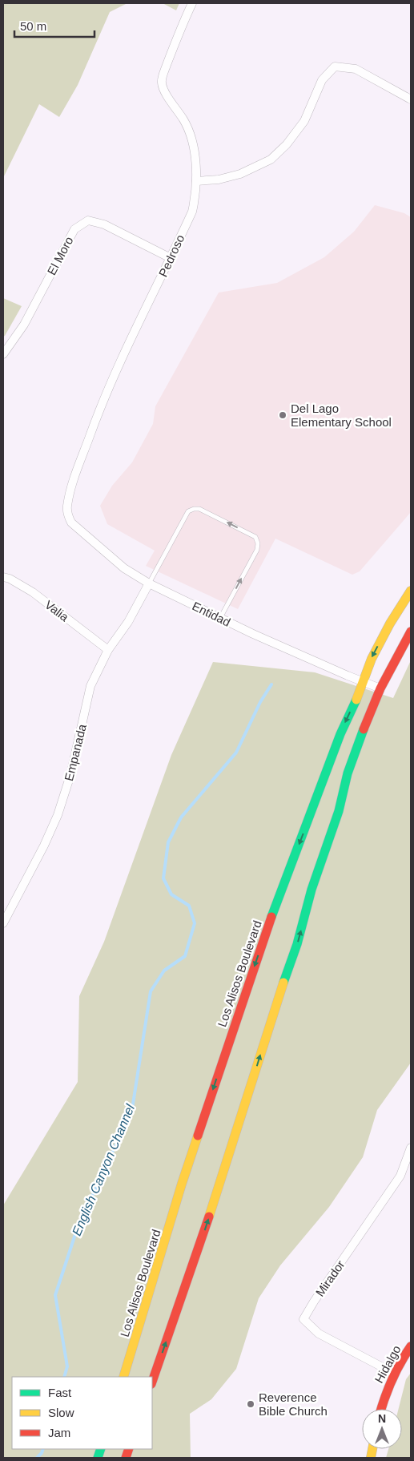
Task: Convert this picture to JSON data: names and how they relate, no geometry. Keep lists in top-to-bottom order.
{
  "streets": {
    "main road": ["Los Alisos Boulevard", "Hidalgo"],
    "street": [
      "El Moro",
      "Pedroso",
      "Valia",
      "Entidad",
      "Empanada",
      "Mirador"
    ]
  },
  "crossings": [
    ["El Moro", "Pedroso"],
    ["Pedroso", "Entidad"],
    ["Valia", "Empanada"],
    ["Entidad", "Empanada"],
    ["Entidad", "Los Alisos Boulevard"],
    ["Mirador", "Hidalgo"]
  ],
  "water": ["English Canyon Channel"],
  "places": ["Del Lago Elementary School", "Reverence Bible Church"],
  "legend": ["Fast", "Slow", "Jam"],
  "scale_bar": "50 m",
  "north": "top"
}
